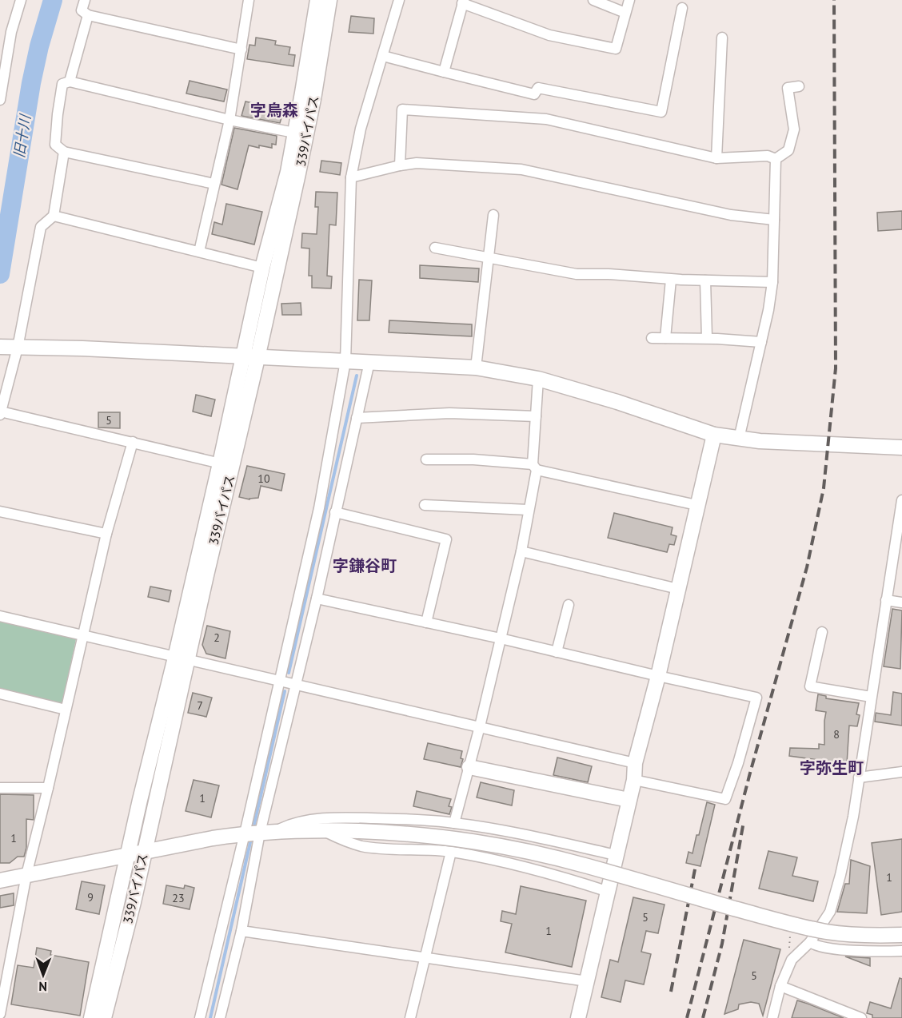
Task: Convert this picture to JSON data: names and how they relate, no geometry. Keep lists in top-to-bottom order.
{
  "streets": {
    "street": ["339バイパス"]
  },
  "districts": ["字烏森", "字鎌谷町", "字弥生町"],
  "water": ["旧十川"],
  "house_numbers": [
    "5",
    "10",
    "2",
    "7",
    "8",
    "1",
    "1",
    "1",
    "9",
    "23",
    "5",
    "1",
    "5"
  ],
  "north": "bottom"
}
